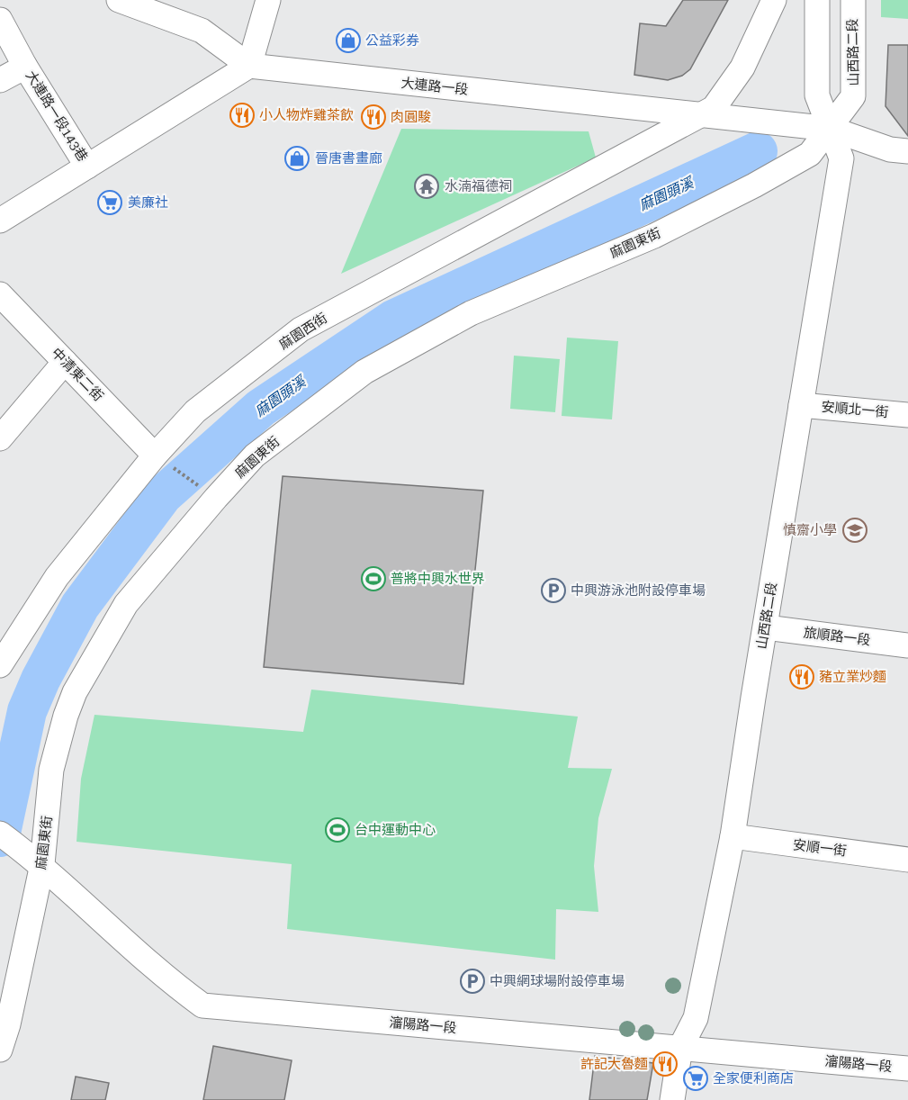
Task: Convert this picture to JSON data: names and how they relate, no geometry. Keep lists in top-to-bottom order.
{
  "streets": {
    "street": [
      "山西路二段",
      "大連路一段",
      "大連路一段143巷",
      "麻園東街",
      "麻園西街",
      "中清東二街",
      "安順北一街",
      "旅順路一段",
      "安順一街",
      "瀋陽路一段"
    ]
  },
  "crossings": [
    ["山西路二段", "大連路一段"],
    ["山西路二段", "麻園東街"],
    ["山西路二段", "安順北一街"],
    ["山西路二段", "旅順路一段"],
    ["山西路二段", "安順一街"],
    ["山西路二段", "瀋陽路一段"],
    ["大連路一段", "麻園東街"],
    ["大連路一段", "麻園西街"],
    ["麻園東街", "瀋陽路一段"],
    ["麻園西街", "中清東二街"]
  ],
  "water": ["麻園頭溪"],
  "places": {
    "shop": ["公益彩券", "晉唐書畫廊"],
    "restaurant": [
      "小人物炸雞茶飲",
      "肉圓駿",
      "豬立業炒麵",
      "許記大魯麵"
    ],
    "temple": ["水湳福德祠"],
    "supermarket": ["美廉社", "全家便利商店"],
    "school or university": ["慎齋小學"],
    "sports": ["普將中興水世界", "台中運動中心"],
    "parking": ["中興游泳池附設停車場", "中興網球場附設停車場"]
  }
}
